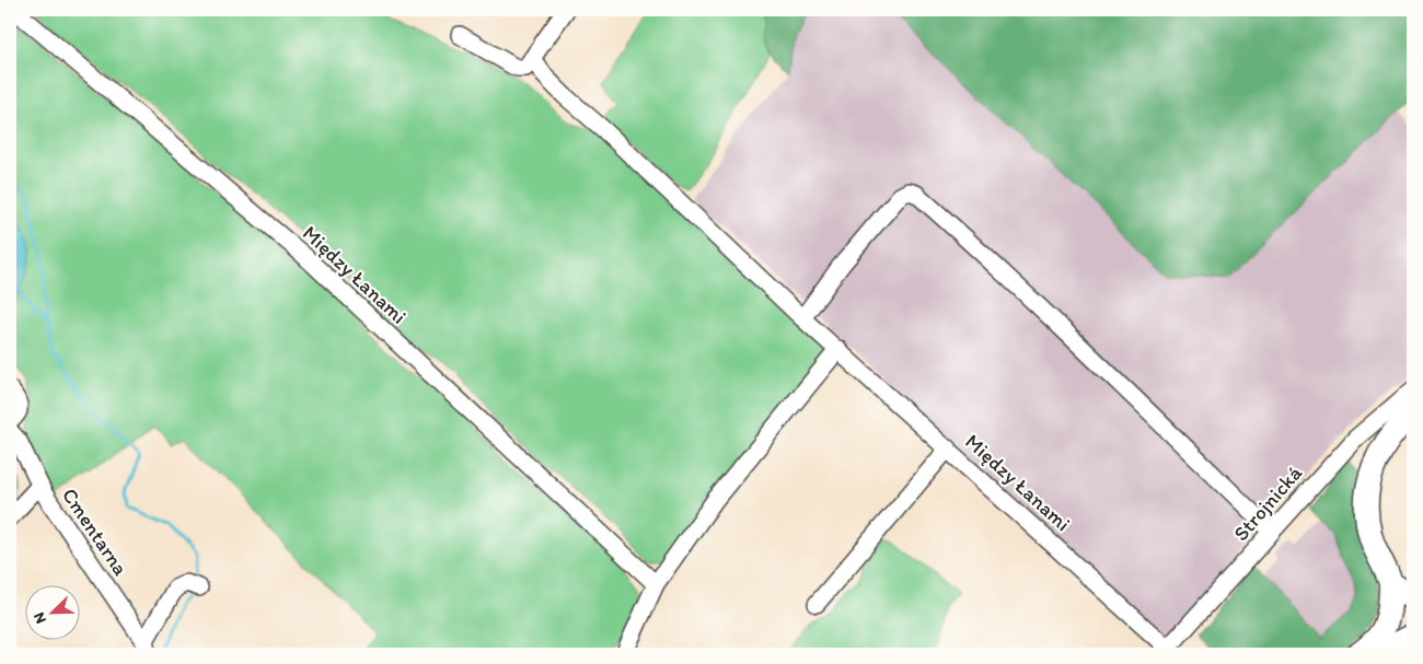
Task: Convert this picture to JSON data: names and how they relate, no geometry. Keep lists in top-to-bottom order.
{
  "streets": {
    "street": ["Między Łanami", "Strojnická", "Cmentarna"]
  },
  "crossings": [
    ["Między Łanami", "Strojnická"]
  ],
  "north": "bottom left"
}
